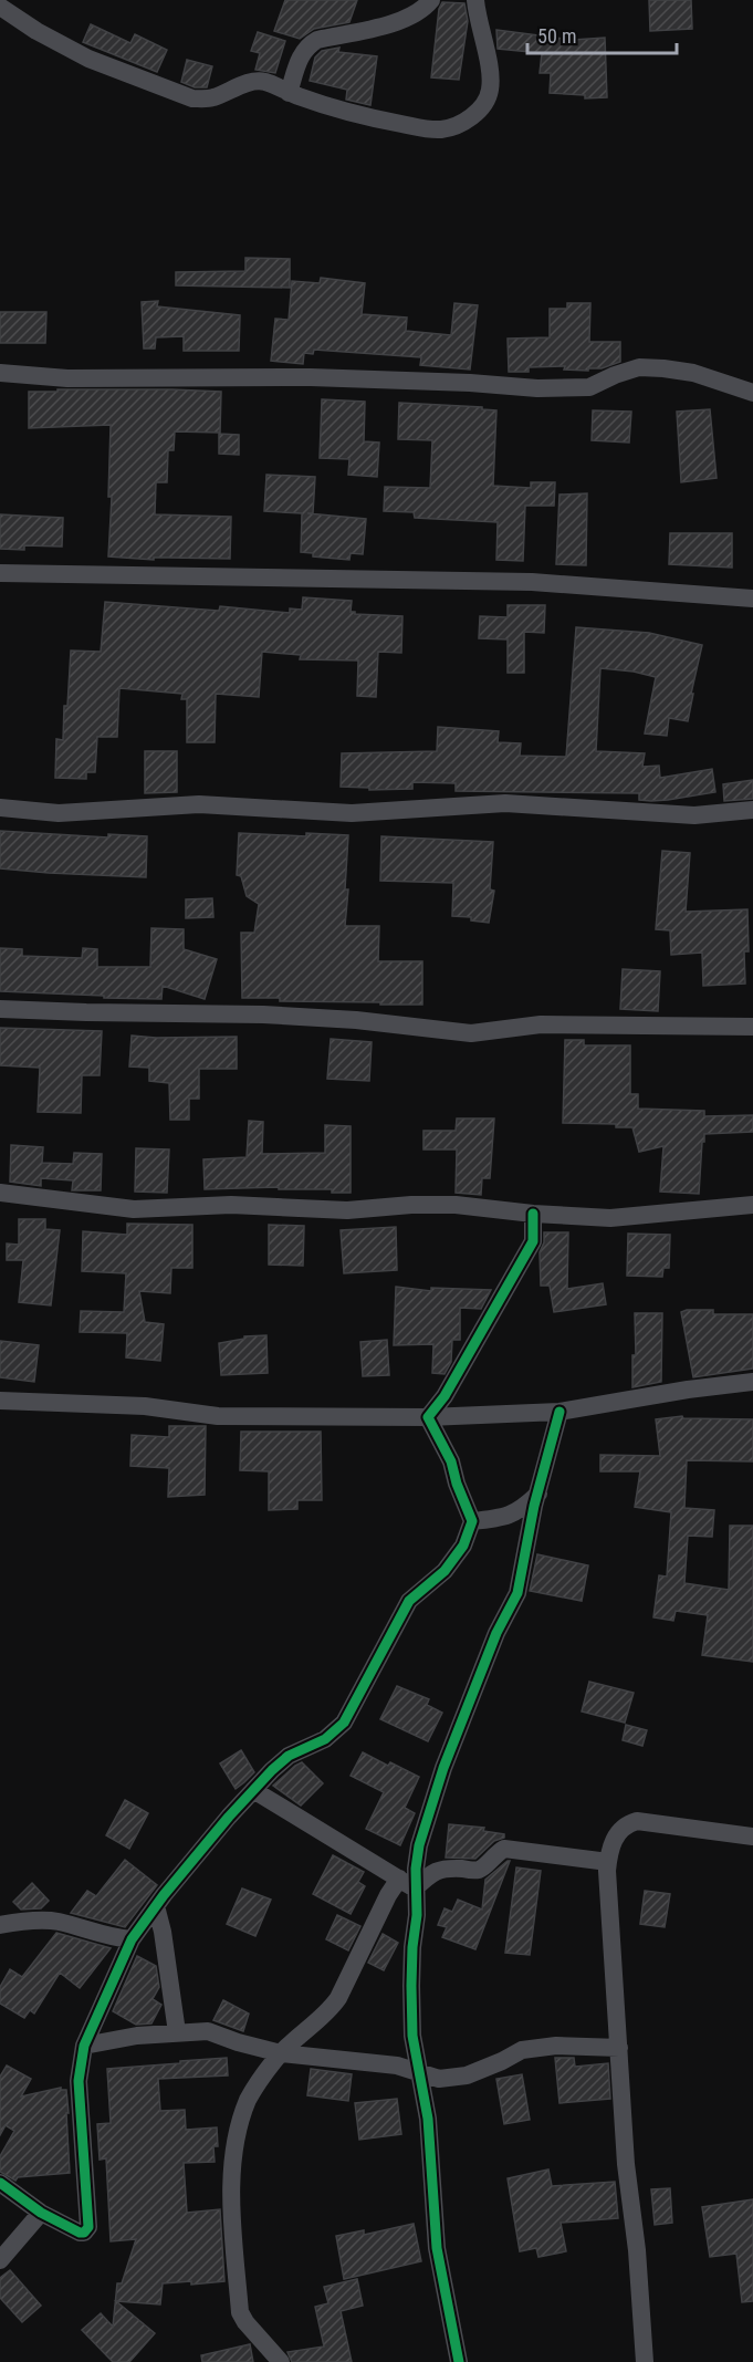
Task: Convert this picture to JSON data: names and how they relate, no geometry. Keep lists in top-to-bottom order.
{
  "scale_bar": "50 m"
}
